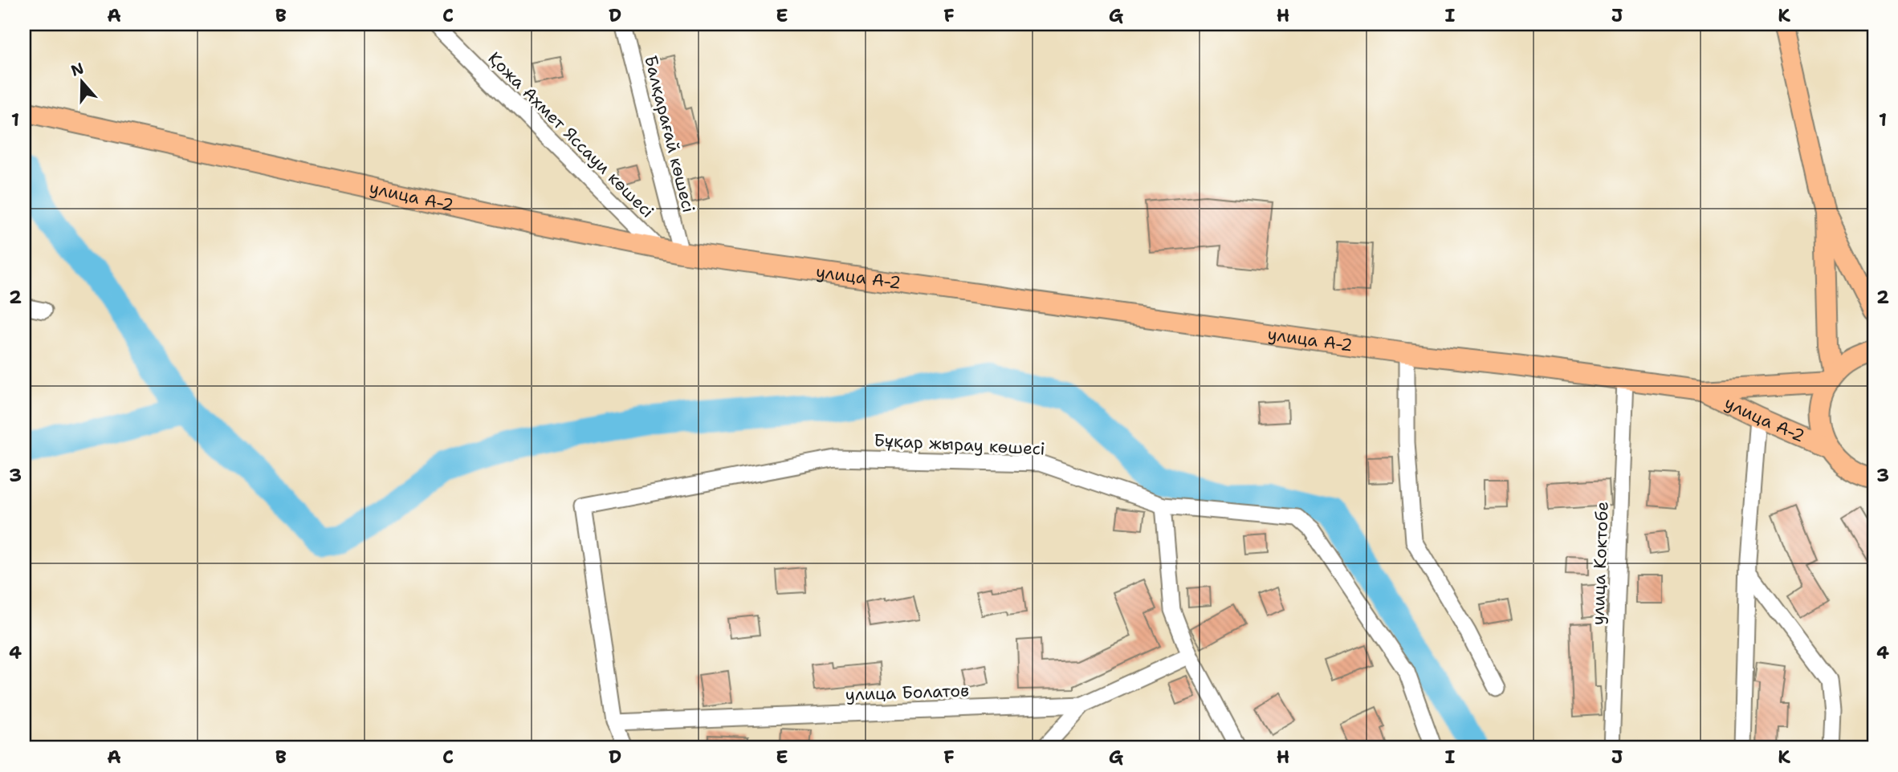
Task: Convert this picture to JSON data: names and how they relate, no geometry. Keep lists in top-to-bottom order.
{
  "streets": {
    "main road": ["улица А-2"],
    "street": [
      "Балқарағай көшесі",
      "Қожа Ахмет Яссауи көшесі",
      "Бұқар жырау көшесі",
      "улица Коктобе",
      "улица Болатов"
    ]
  },
  "crossings": [
    ["Балқарағай көшесі", "улица А-2"],
    ["Қожа Ахмет Яссауи көшесі", "улица А-2"],
    ["улица А-2", "улица Коктобе"],
    ["Бұқар жырау көшесі", "улица Болатов"]
  ],
  "north": "top",
  "grid": {
    "columns": [
      "A",
      "B",
      "C",
      "D",
      "E",
      "F",
      "G",
      "H",
      "I",
      "J",
      "K"
    ],
    "rows": [
      "1",
      "2",
      "3",
      "4"
    ]
  }
}
